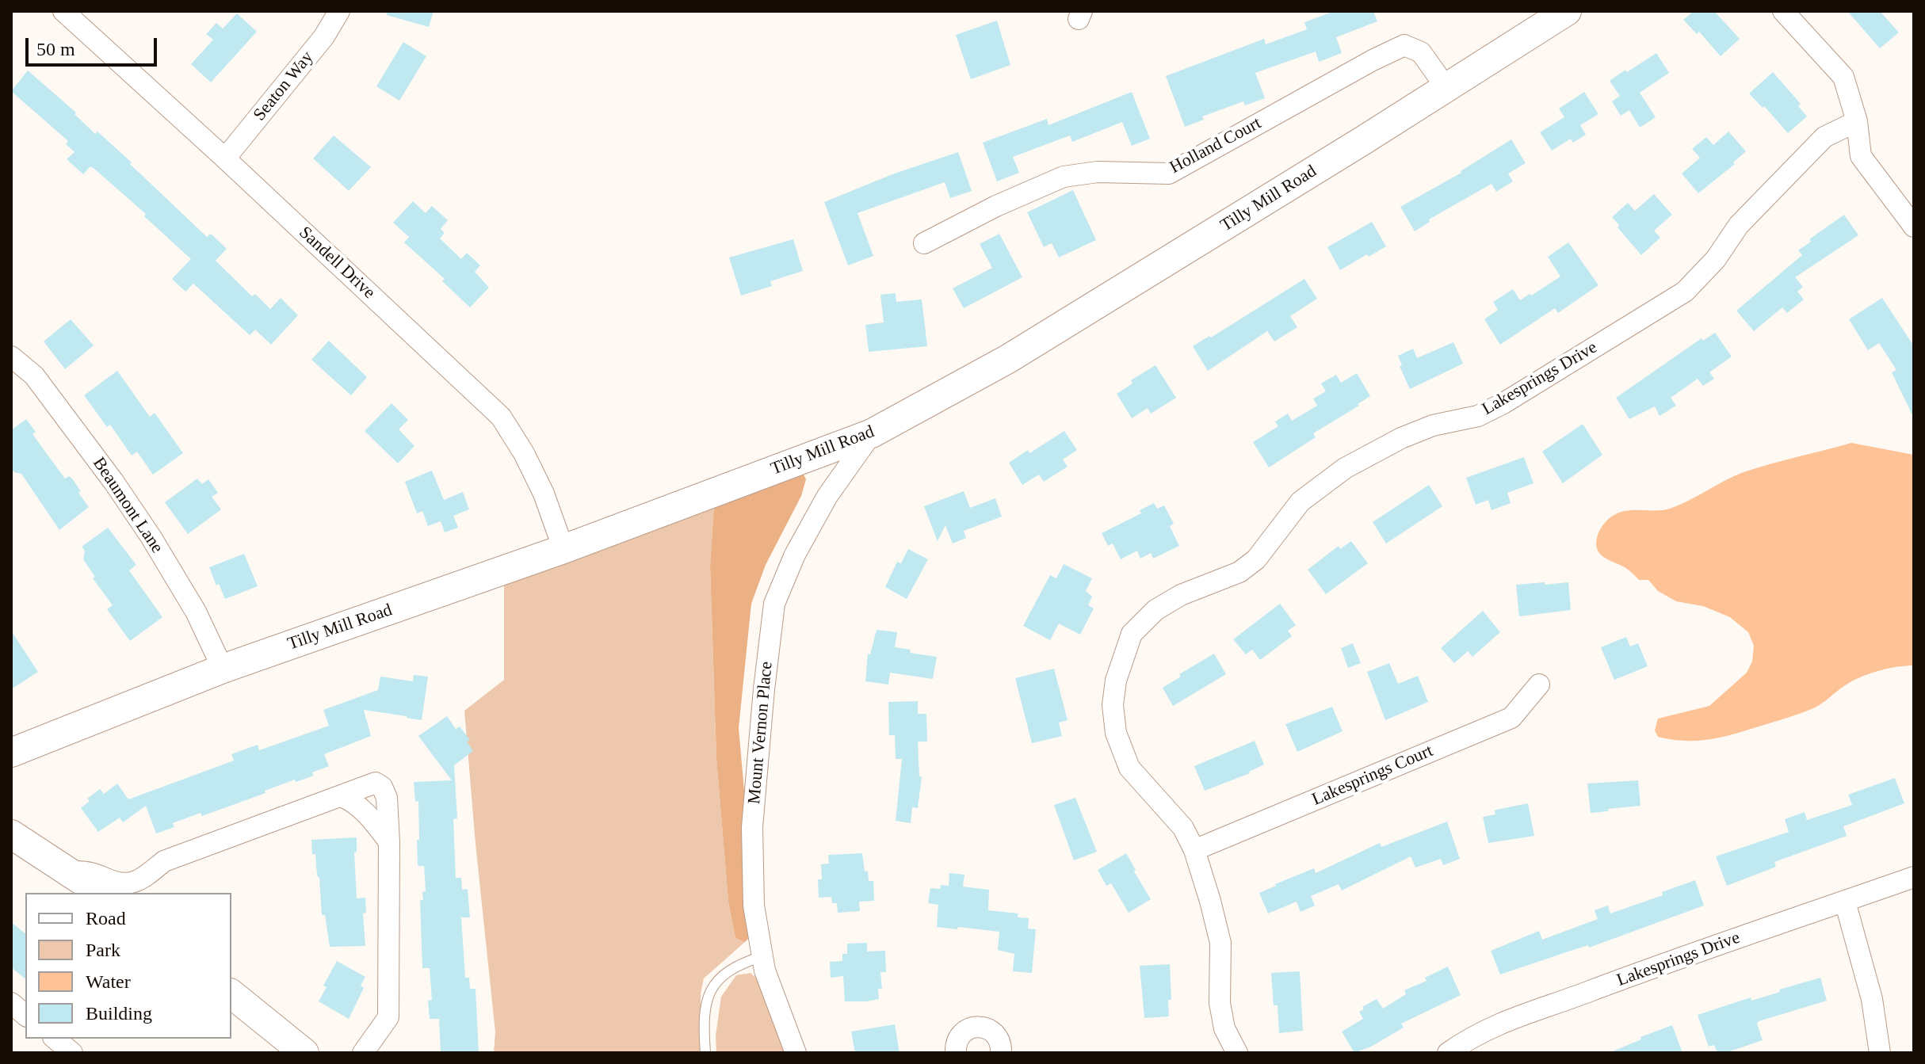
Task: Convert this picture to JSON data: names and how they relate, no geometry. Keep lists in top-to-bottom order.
{
  "streets": {
    "street": [
      "Seaton Way",
      "Holland Court",
      "Tilly Mill Road",
      "Sandell Drive",
      "Lakesprings Drive",
      "Beaumont Lane",
      "Mount Vernon Place",
      "Lakesprings Court"
    ]
  },
  "crossings": [
    ["Seaton Way", "Sandell Drive"],
    ["Holland Court", "Tilly Mill Road"],
    ["Tilly Mill Road", "Sandell Drive"],
    ["Tilly Mill Road", "Beaumont Lane"],
    ["Tilly Mill Road", "Mount Vernon Place"],
    ["Lakesprings Drive", "Lakesprings Court"]
  ],
  "legend": [
    "Road",
    "Park",
    "Water",
    "Building"
  ],
  "scale_bar": "50 m"
}
